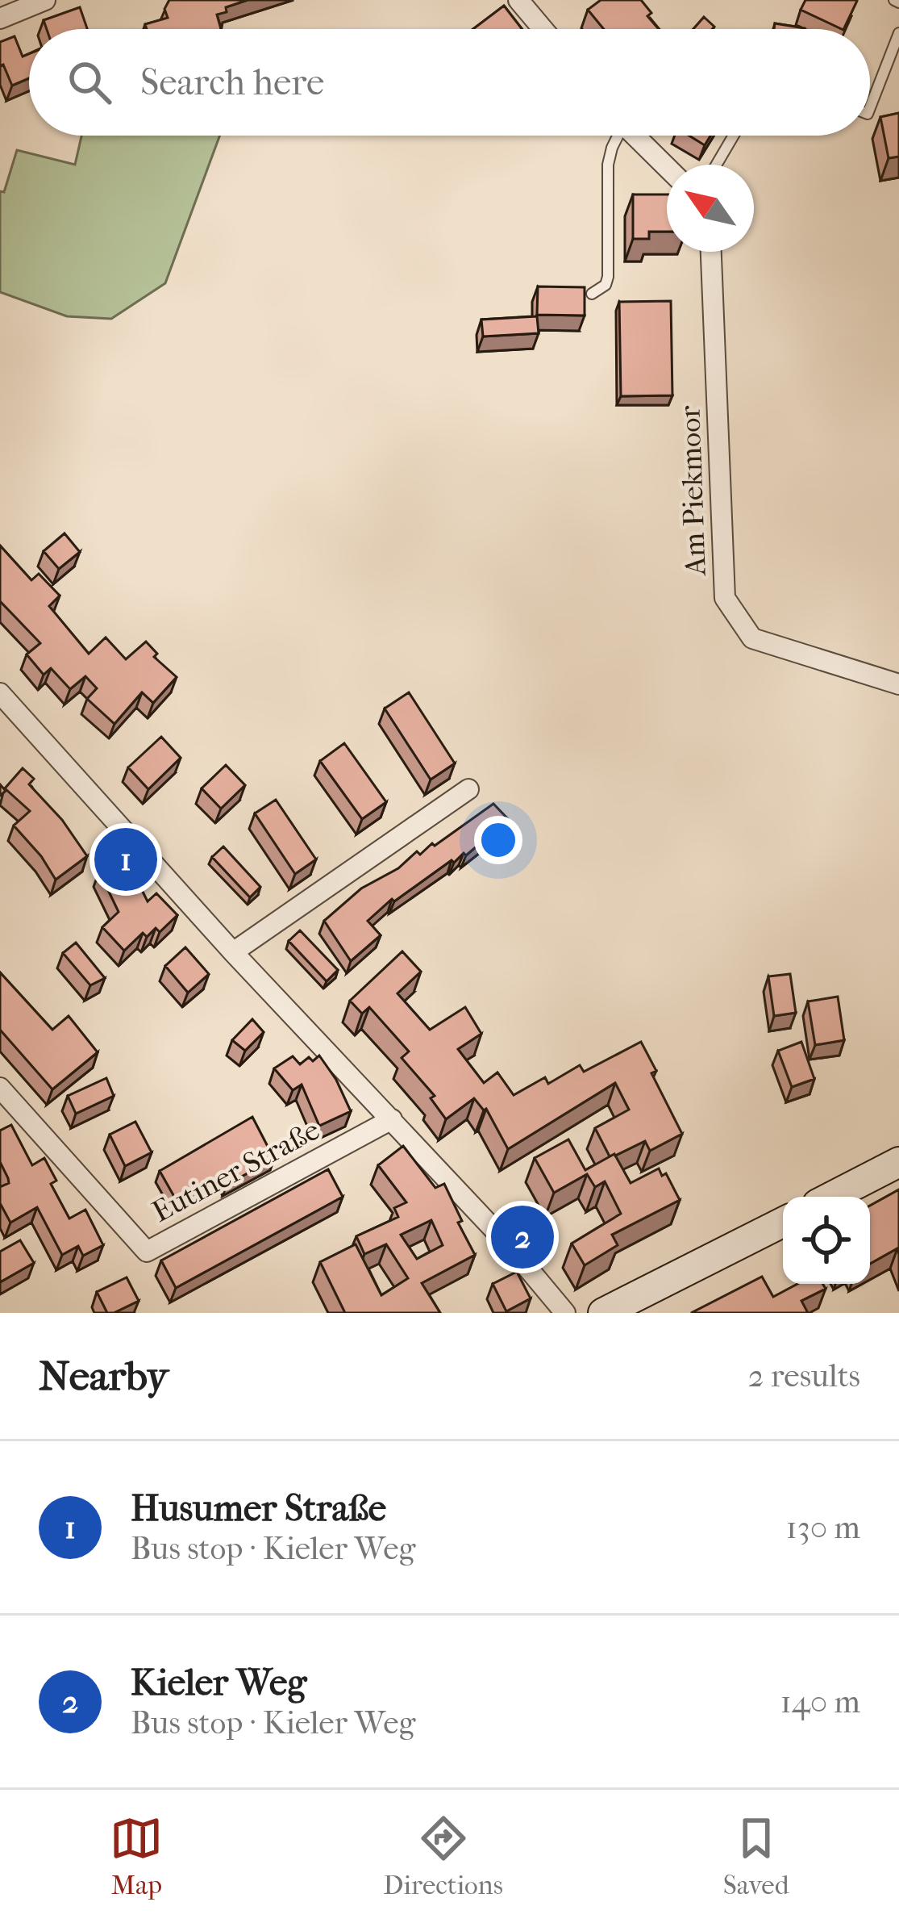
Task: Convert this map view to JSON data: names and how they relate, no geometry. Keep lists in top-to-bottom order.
{
  "streets": {
    "street": ["Am Piekmoor", "Eutiner Straße"]
  },
  "north": "top left",
  "page": {
    "search": "Search here",
    "pins": ["1", "2"],
    "heading": ["Nearby", "2 results"],
    "list": [
      {
        "mark": "1",
        "name": "Husumer Straße",
        "note": "Bus stop · Kieler Weg",
        "value": "130 m"
      },
      {
        "mark": "2",
        "name": "Kieler Weg",
        "note": "Bus stop · Kieler Weg",
        "value": "140 m"
      }
    ],
    "nav": ["Map", "Directions", "Saved"]
  }
}
